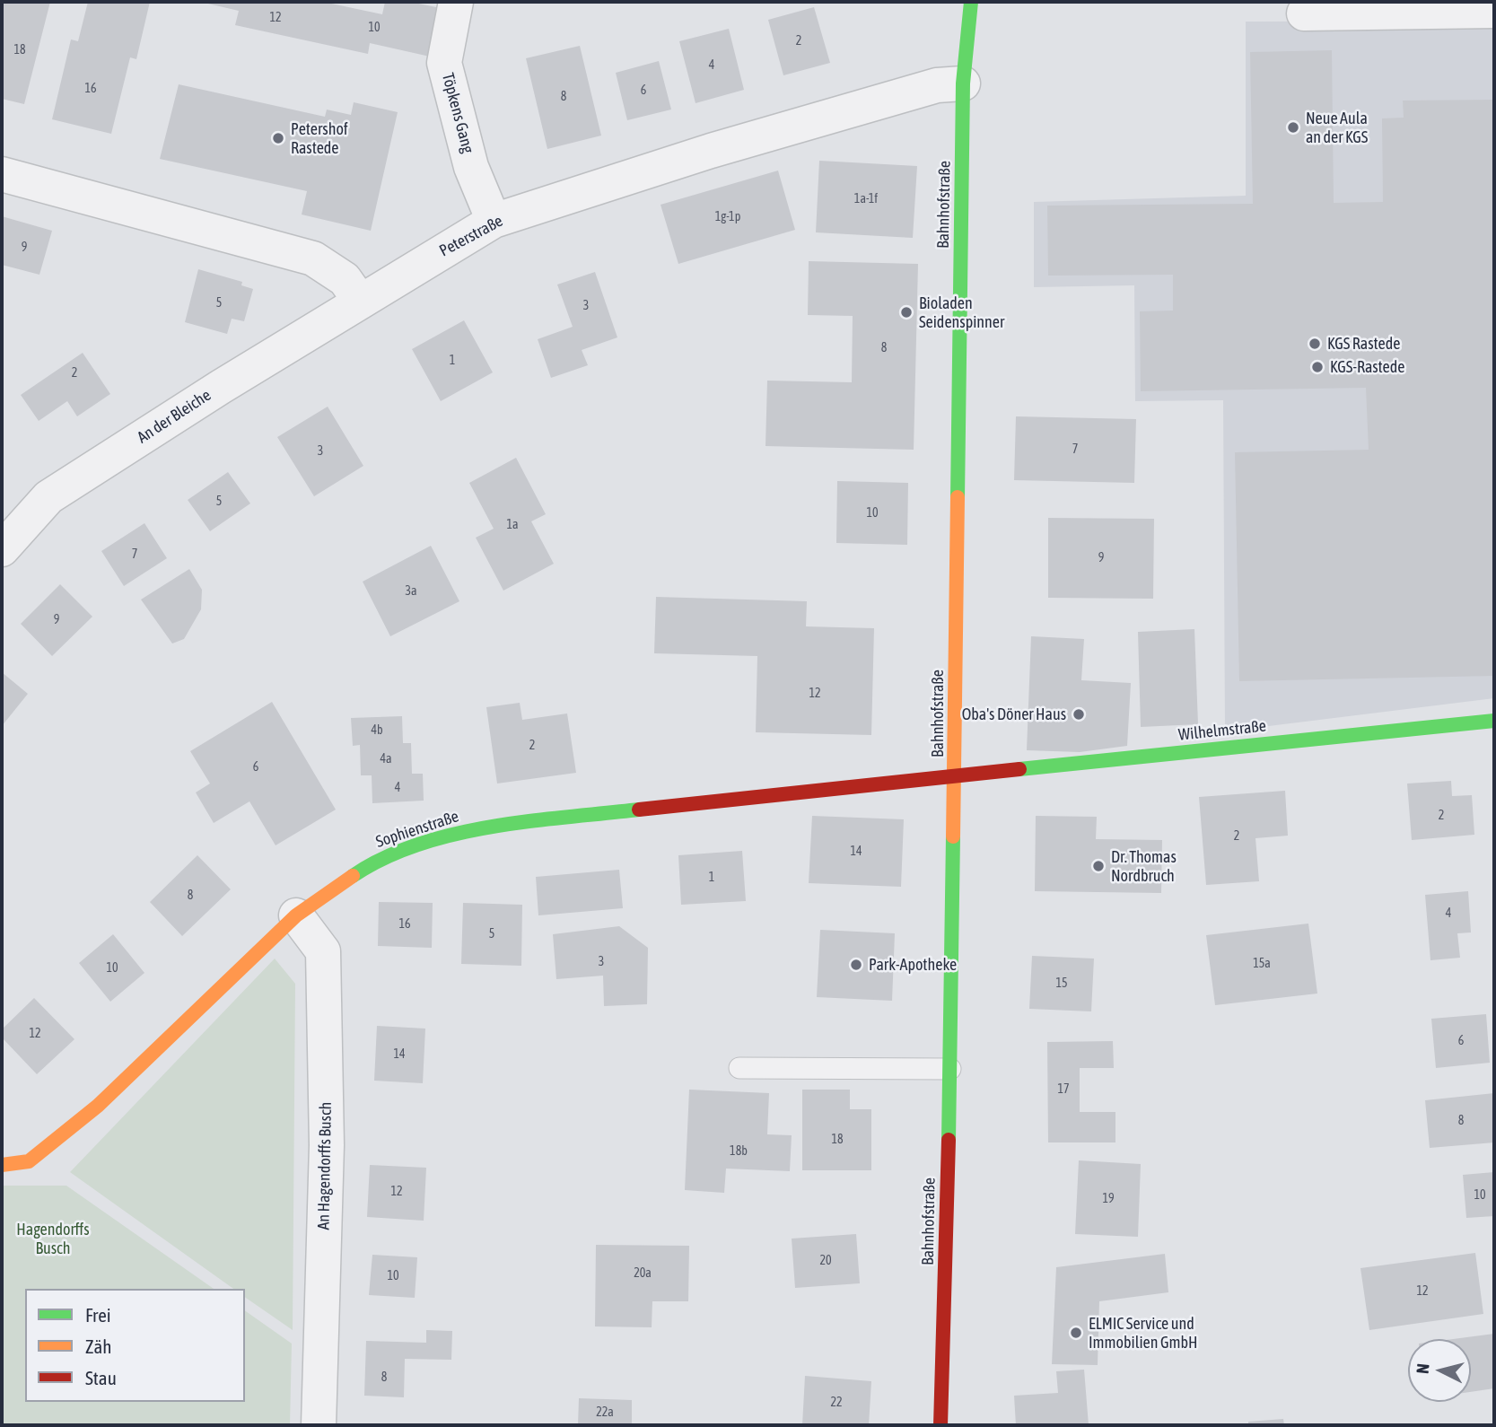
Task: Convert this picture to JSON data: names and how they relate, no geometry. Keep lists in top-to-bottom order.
{
  "streets": {
    "street": [
      "Töpkens Gang",
      "Bahnhofstraße",
      "Peterstraße",
      "An der Bleiche",
      "Wilhelmstraße",
      "Sophienstraße",
      "An Hagendorffs Busch"
    ]
  },
  "crossings": [
    ["Töpkens Gang", "Peterstraße"],
    ["Bahnhofstraße", "Peterstraße"],
    ["Bahnhofstraße", "Wilhelmstraße"],
    ["Bahnhofstraße", "Sophienstraße"],
    ["Peterstraße", "An der Bleiche"],
    ["Wilhelmstraße", "Sophienstraße"],
    ["Sophienstraße", "An Hagendorffs Busch"]
  ],
  "parks": ["Hagendorffs Busch"],
  "places": [
    "Neue Aula an der KGS",
    "Petershof Rastede",
    "Bioladen Seidenspinner",
    "KGS Rastede",
    "KGS-Rastede",
    "Oba's Döner Haus",
    "Dr. Thomas Nordbruch",
    "Park-Apotheke",
    "ELMIC Service und Immobilien GmbH"
  ],
  "house_numbers": [
    "12",
    "10",
    "2",
    "18",
    "4",
    "16",
    "6",
    "8",
    "1a-1f",
    "1g-1p",
    "9",
    "5",
    "3",
    "8",
    "1",
    "2",
    "7",
    "3",
    "5",
    "10",
    "1a",
    "7",
    "9",
    "3a",
    "9",
    "12",
    "4b",
    "2",
    "4a",
    "6",
    "4",
    "2",
    "2",
    "14",
    "1",
    "8",
    "4",
    "16",
    "5",
    "3",
    "15a",
    "10",
    "15",
    "12",
    "6",
    "14",
    "17",
    "8",
    "18",
    "18b",
    "12",
    "10",
    "19",
    "20",
    "20a",
    "10",
    "12",
    "8",
    "22",
    "22a"
  ],
  "legend": ["Frei", "Zäh", "Stau"],
  "north": "left"
}
